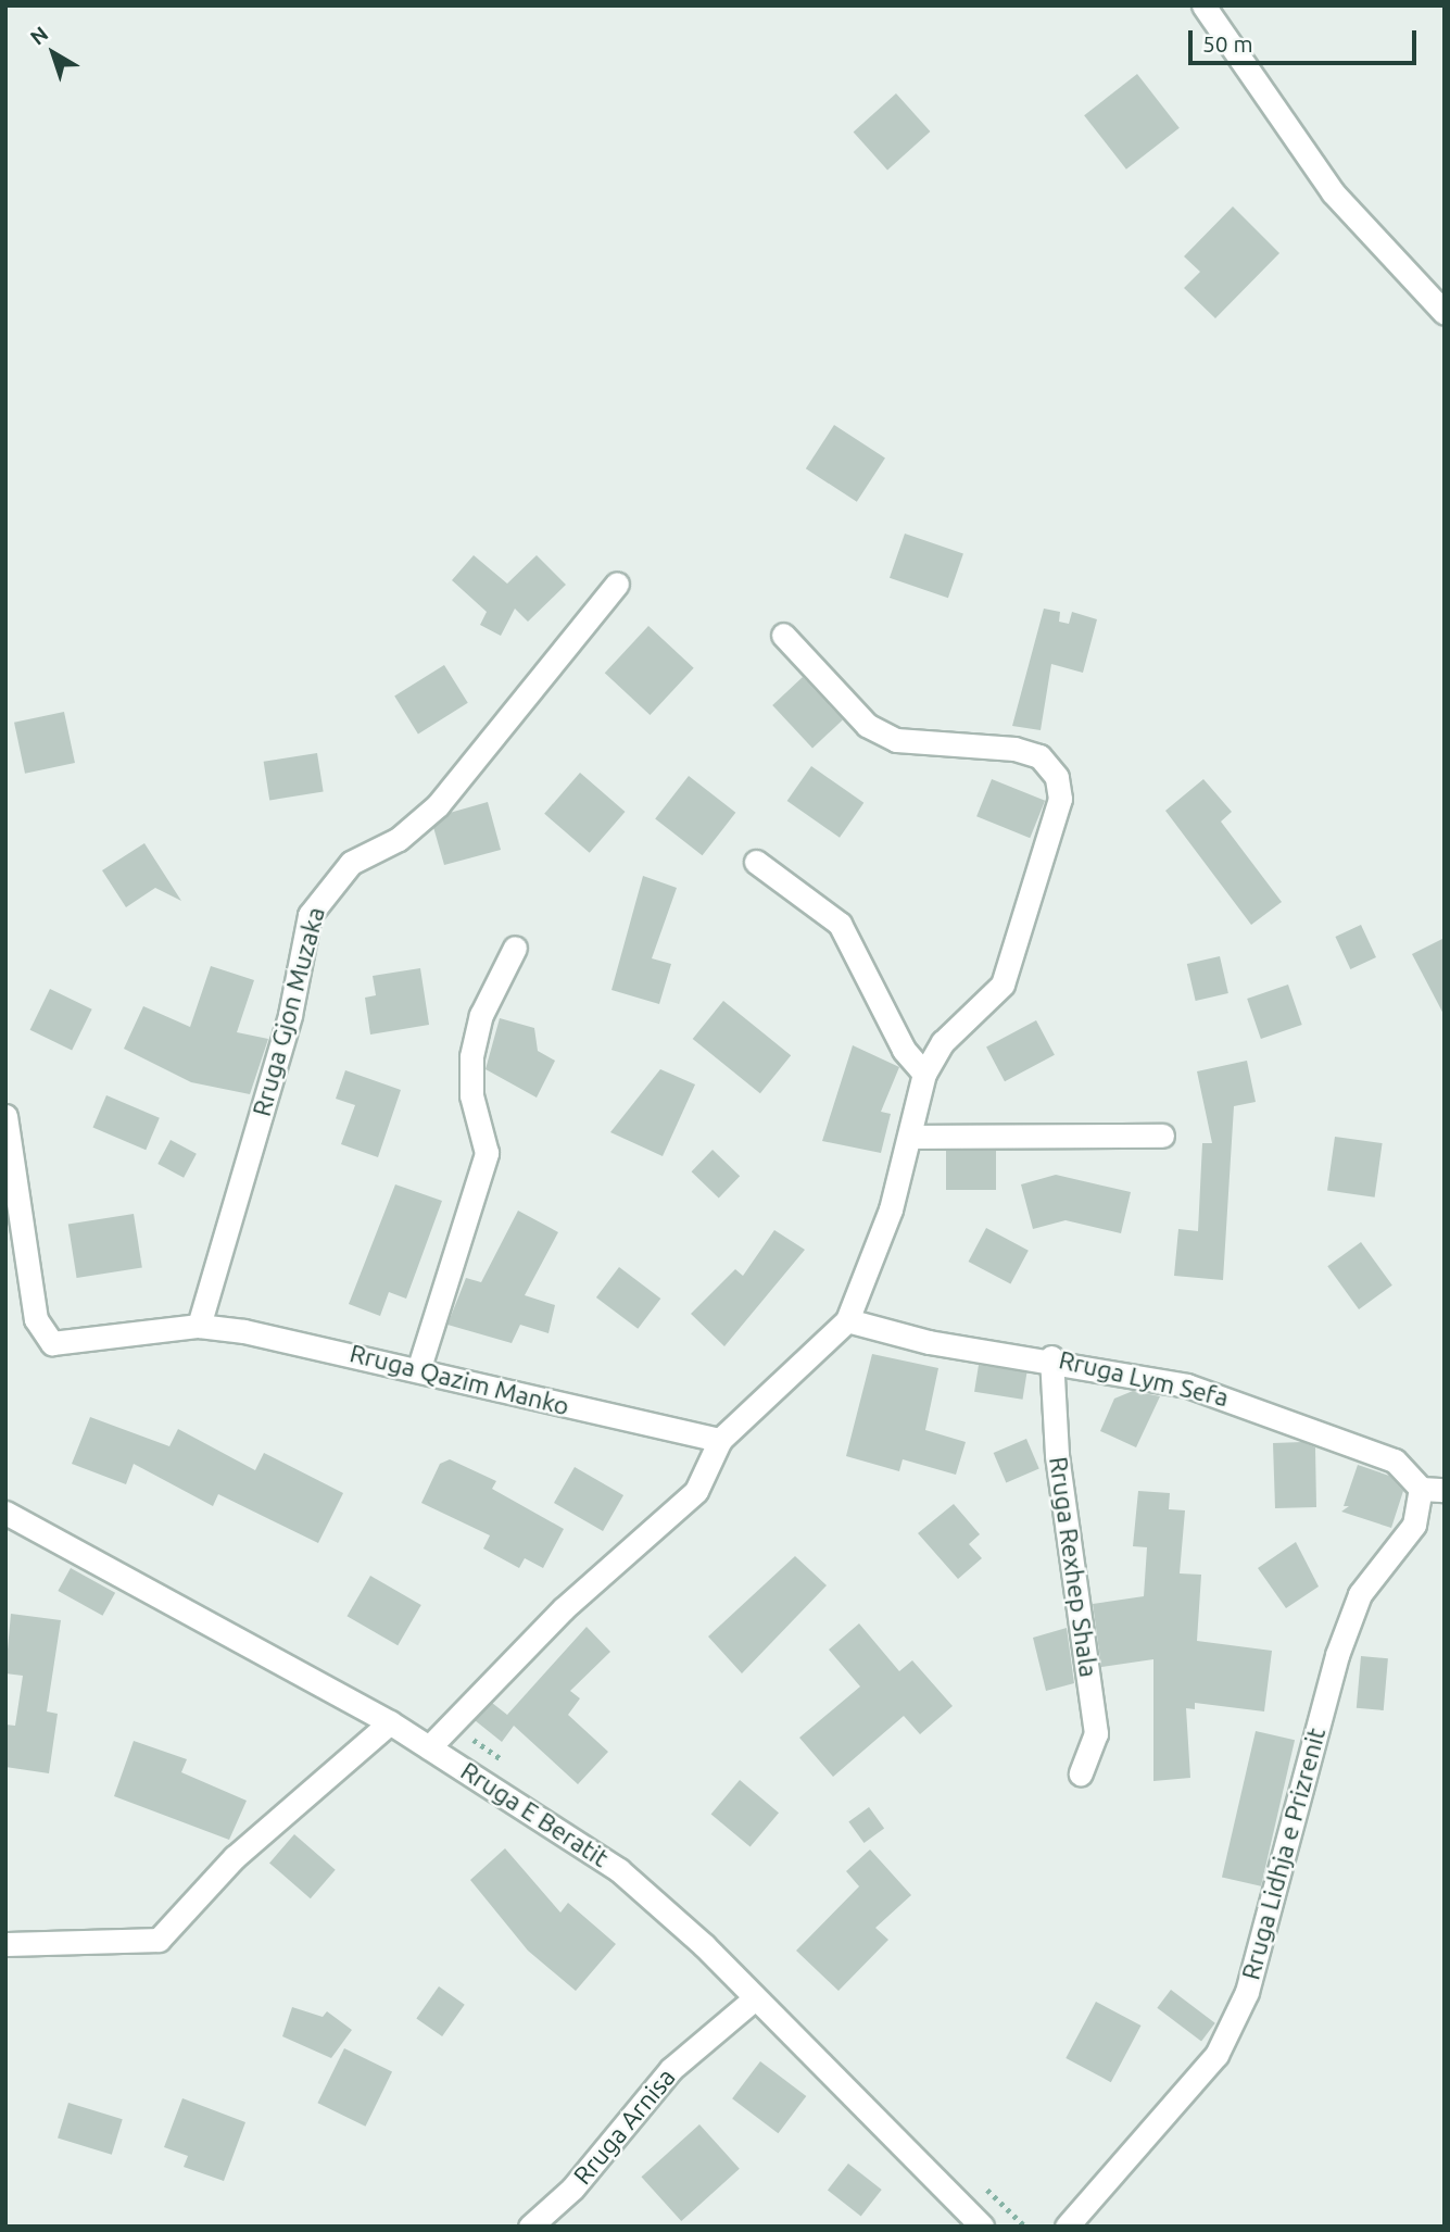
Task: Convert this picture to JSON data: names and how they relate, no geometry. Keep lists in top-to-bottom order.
{
  "streets": {
    "street": [
      "Rruga Gjon Muzaka",
      "Rruga Lym Sefa",
      "Rruga Qazim Manko",
      "Rruga Rexhep Shala",
      "Rruga E Beratit",
      "Rruga Lidhja e Prizrenit",
      "Rruga Arnisa"
    ]
  },
  "crossings": [
    ["Rruga Gjon Muzaka", "Rruga Qazim Manko"],
    ["Rruga Lym Sefa", "Rruga Rexhep Shala"],
    ["Rruga Lym Sefa", "Rruga Lidhja e Prizrenit"],
    ["Rruga E Beratit", "Rruga Arnisa"]
  ],
  "scale_bar": "50 m",
  "north": "top left"
}
